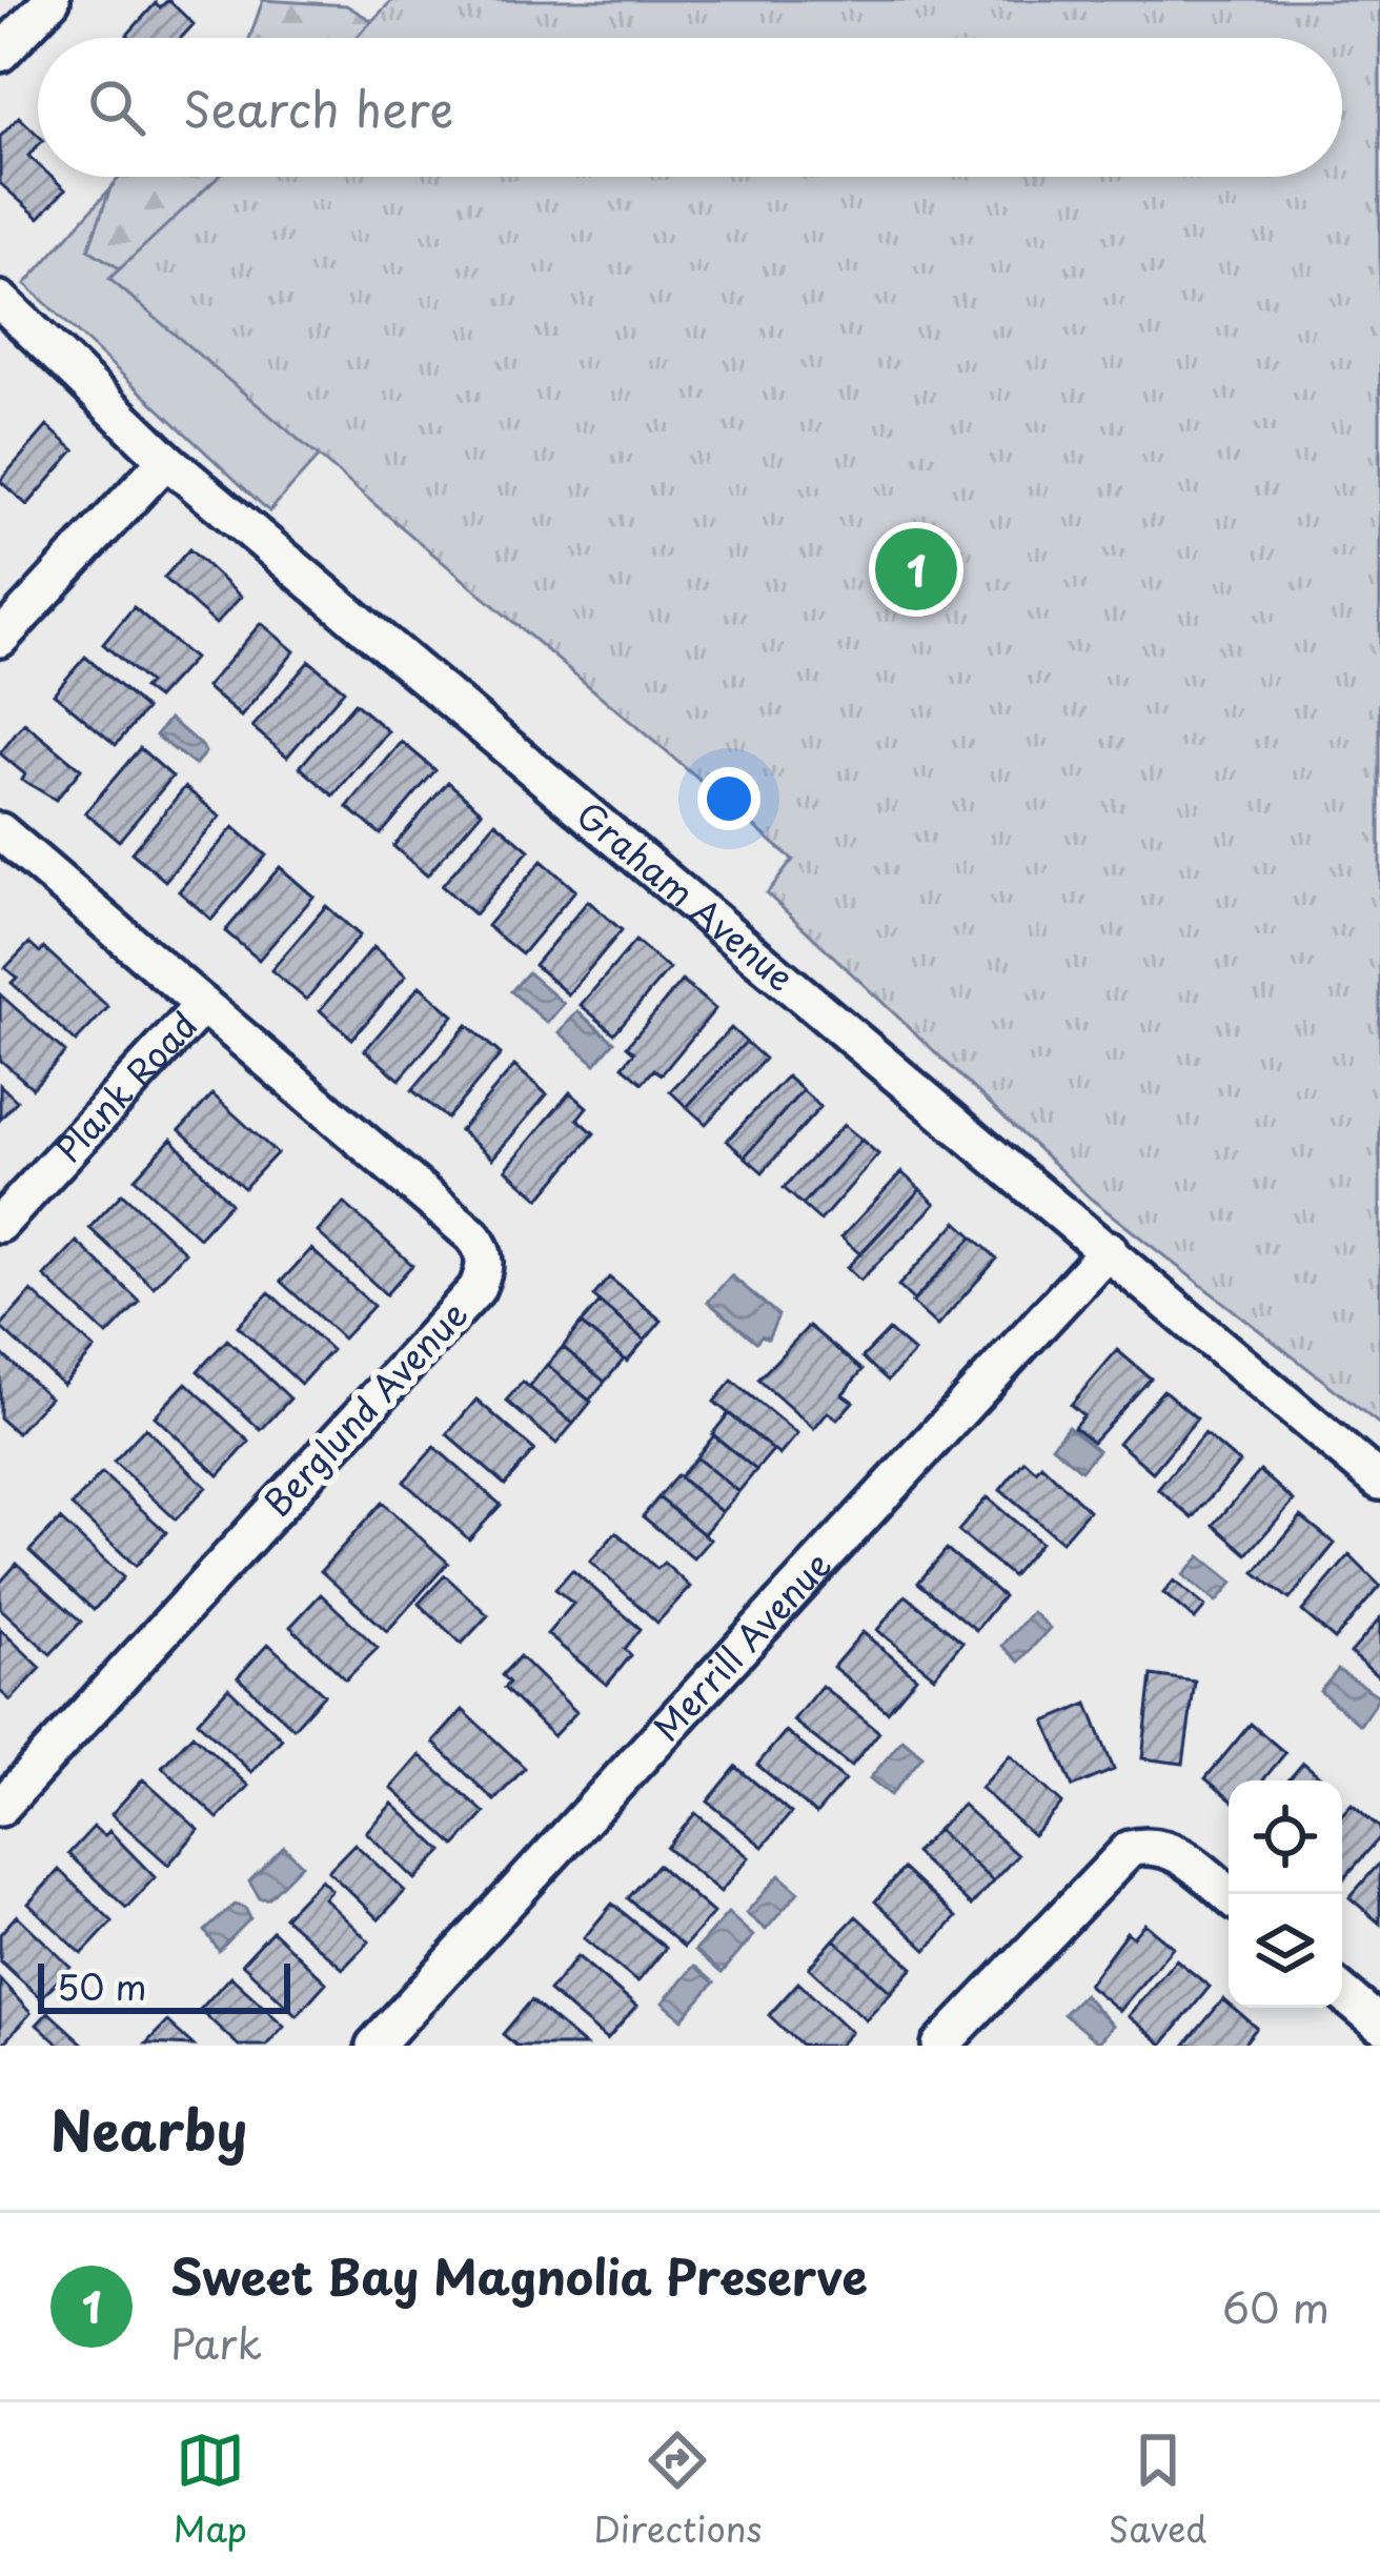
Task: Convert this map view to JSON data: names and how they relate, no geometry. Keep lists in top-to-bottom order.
{
  "streets": {
    "street": [
      "Graham Avenue",
      "Plank Road",
      "Berglund Avenue",
      "Merrill Avenue"
    ]
  },
  "crossings": [
    ["Graham Avenue", "Merrill Avenue"],
    ["Plank Road", "Berglund Avenue"]
  ],
  "scale_bar": "50 m",
  "page": {
    "search": "Search here",
    "pins": "1",
    "scale": "50 m",
    "heading": "Nearby",
    "list": [
      {
        "mark": "1",
        "name": "Sweet Bay Magnolia Preserve",
        "note": "Park",
        "value": "60 m"
      }
    ],
    "nav": ["Map", "Directions", "Saved"]
  }
}
